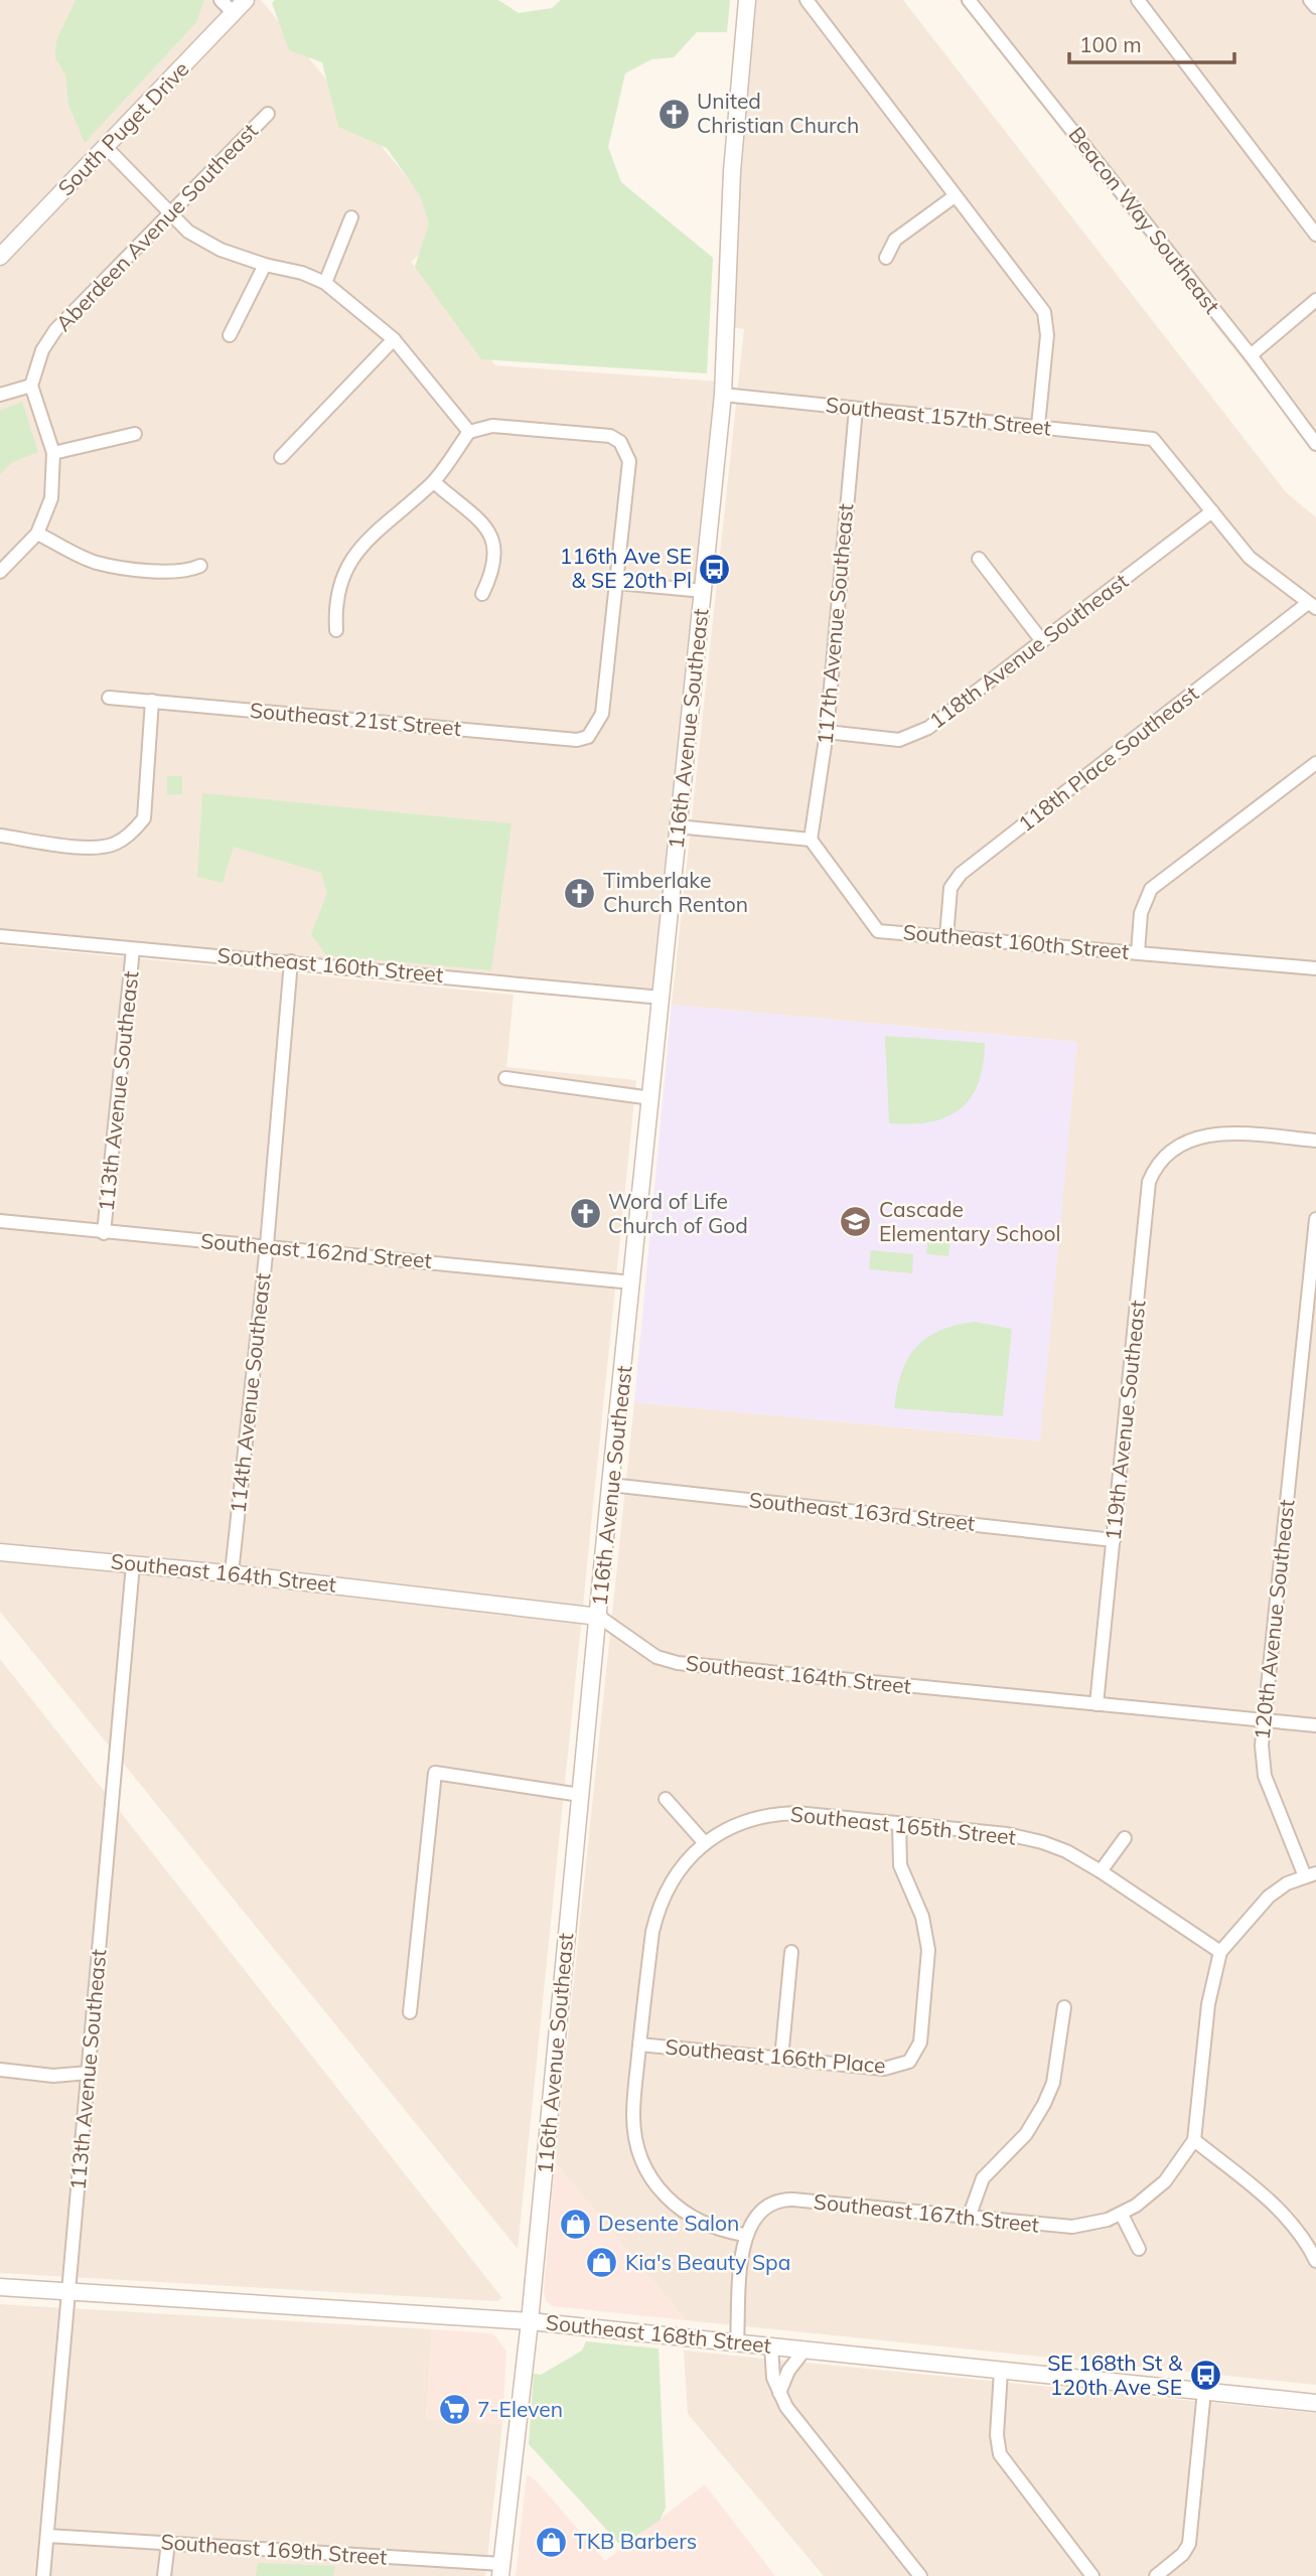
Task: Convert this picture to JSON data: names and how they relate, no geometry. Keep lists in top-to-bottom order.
{
  "streets": {
    "street": [
      "South Puget Drive",
      "Beacon Way Southeast",
      "Aberdeen Avenue Southeast",
      "Southeast 157th Street",
      "117th Avenue Southeast",
      "118th Avenue Southeast",
      "Southeast 21st Street",
      "116th Avenue Southeast",
      "118th Place Southeast",
      "Southeast 160th Street",
      "113th Avenue Southeast",
      "Southeast 162nd Street",
      "114th Avenue Southeast",
      "119th Avenue Southeast",
      "Southeast 163rd Street",
      "Southeast 164th Street",
      "120th Avenue Southeast",
      "Southeast 165th Street",
      "Southeast 166th Place",
      "Southeast 167th Street",
      "Southeast 168th Street",
      "Southeast 169th Street"
    ]
  },
  "crossings": [
    ["Southeast 157th Street", "117th Avenue Southeast"],
    ["Southeast 157th Street", "118th Avenue Southeast"],
    ["Southeast 157th Street", "116th Avenue Southeast"],
    ["117th Avenue Southeast", "118th Avenue Southeast"],
    ["117th Avenue Southeast", "Southeast 160th Street"],
    ["116th Avenue Southeast", "Southeast 160th Street"],
    ["116th Avenue Southeast", "Southeast 162nd Street"],
    ["116th Avenue Southeast", "Southeast 163rd Street"],
    ["116th Avenue Southeast", "Southeast 164th Street"],
    ["116th Avenue Southeast", "Southeast 168th Street"],
    ["116th Avenue Southeast", "Southeast 169th Street"],
    ["118th Place Southeast", "Southeast 160th Street"],
    ["Southeast 160th Street", "113th Avenue Southeast"],
    ["Southeast 160th Street", "114th Avenue Southeast"],
    ["113th Avenue Southeast", "Southeast 162nd Street"],
    ["113th Avenue Southeast", "Southeast 164th Street"],
    ["113th Avenue Southeast", "Southeast 168th Street"],
    ["113th Avenue Southeast", "Southeast 169th Street"],
    ["Southeast 162nd Street", "114th Avenue Southeast"],
    ["114th Avenue Southeast", "Southeast 164th Street"],
    ["119th Avenue Southeast", "Southeast 163rd Street"],
    ["119th Avenue Southeast", "Southeast 164th Street"],
    ["Southeast 164th Street", "120th Avenue Southeast"],
    ["120th Avenue Southeast", "Southeast 165th Street"],
    ["120th Avenue Southeast", "Southeast 167th Street"],
    ["Southeast 165th Street", "Southeast 166th Place"],
    ["Southeast 165th Street", "Southeast 167th Street"]
  ],
  "places": {
    "church": ["United Christian Church", "Timberlake Church Renton", "Word of Life Church of God"],
    "bus stop": ["116th Ave SE & SE 20th Pl", "SE 168th St & 120th Ave SE"],
    "school or university": ["Cascade Elementary School"],
    "shop": ["Desente Salon", "Kia's Beauty Spa", "TKB Barbers"],
    "supermarket": ["7-Eleven"]
  },
  "scale_bar": "100 m"
}
